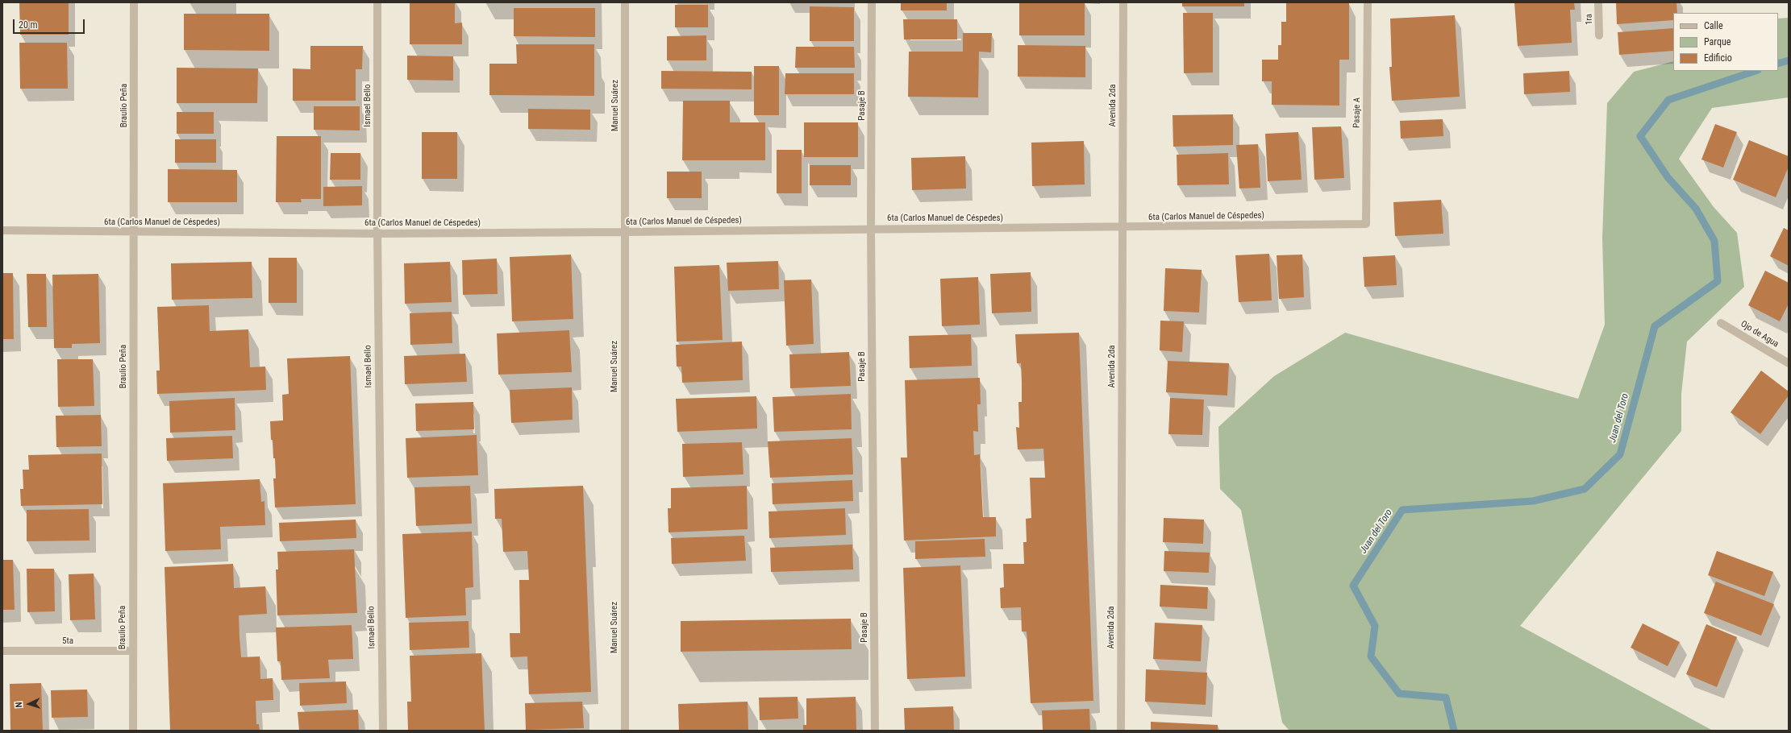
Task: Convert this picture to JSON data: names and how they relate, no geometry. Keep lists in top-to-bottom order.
{
  "streets": {
    "street": [
      "1ra",
      "Braulio Peña",
      "Ismael Bello",
      "Manuel Suárez",
      "Pasaje B",
      "Avenida 2da",
      "Pasaje A",
      "6ta (Carlos Manuel de Céspedes)",
      "Ojo de Agua",
      "5ta"
    ]
  },
  "crossings": [
    ["Braulio Peña", "6ta (Carlos Manuel de Céspedes)"],
    ["Braulio Peña", "5ta"],
    ["Ismael Bello", "6ta (Carlos Manuel de Céspedes)"],
    ["Manuel Suárez", "6ta (Carlos Manuel de Céspedes)"],
    ["Pasaje B", "6ta (Carlos Manuel de Céspedes)"],
    ["Avenida 2da", "6ta (Carlos Manuel de Céspedes)"],
    ["Pasaje A", "6ta (Carlos Manuel de Céspedes)"]
  ],
  "water": ["Juan del Toro"],
  "legend": ["Calle", "Parque", "Edificio"],
  "scale_bar": "20 m",
  "north": "left"
}
